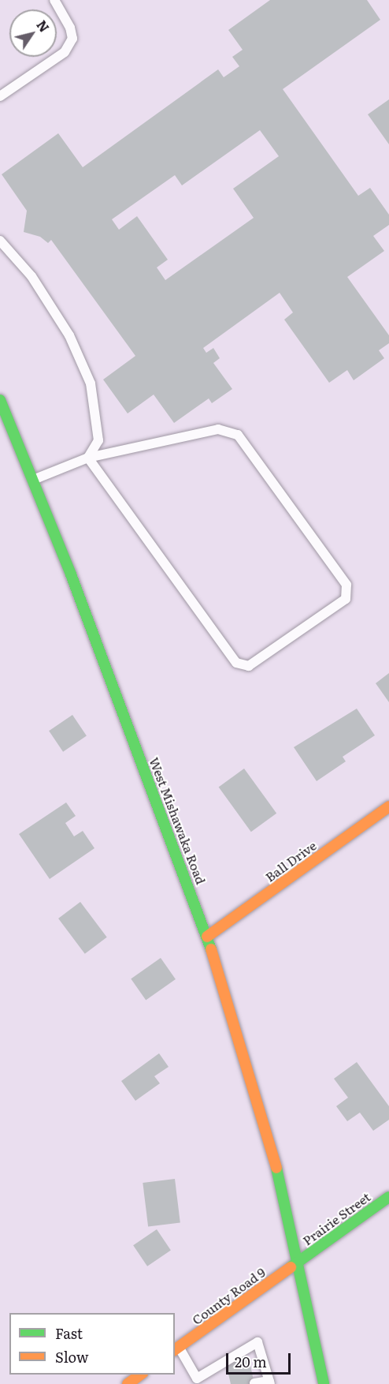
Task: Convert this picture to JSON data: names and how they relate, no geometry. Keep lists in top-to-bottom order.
{
  "streets": {
    "main road": [
      "West Mishawaka Road",
      "Ball Drive",
      "Prairie Street",
      "County Road 9"
    ]
  },
  "crossings": [
    ["West Mishawaka Road", "Ball Drive"],
    ["West Mishawaka Road", "Prairie Street"],
    ["West Mishawaka Road", "County Road 9"],
    ["Prairie Street", "County Road 9"]
  ],
  "legend": ["Fast", "Slow"],
  "scale_bar": "20 m",
  "north": "top right"
}
